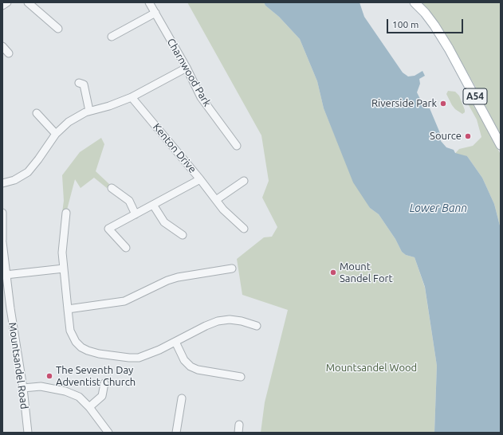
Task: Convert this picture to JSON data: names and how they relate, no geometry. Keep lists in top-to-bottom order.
{
  "streets": {
    "main road": ["A54"],
    "street": ["Charnwood Park", "Kenton Drive", "Mountsandel Road"]
  },
  "water": ["Lower Bann"],
  "parks": ["Mountsandel Wood"],
  "places": [
    "Riverside Park",
    "Source",
    "Mount Sandel Fort",
    "The Seventh Day Adventist Church"
  ],
  "scale_bar": "100 m"
}
